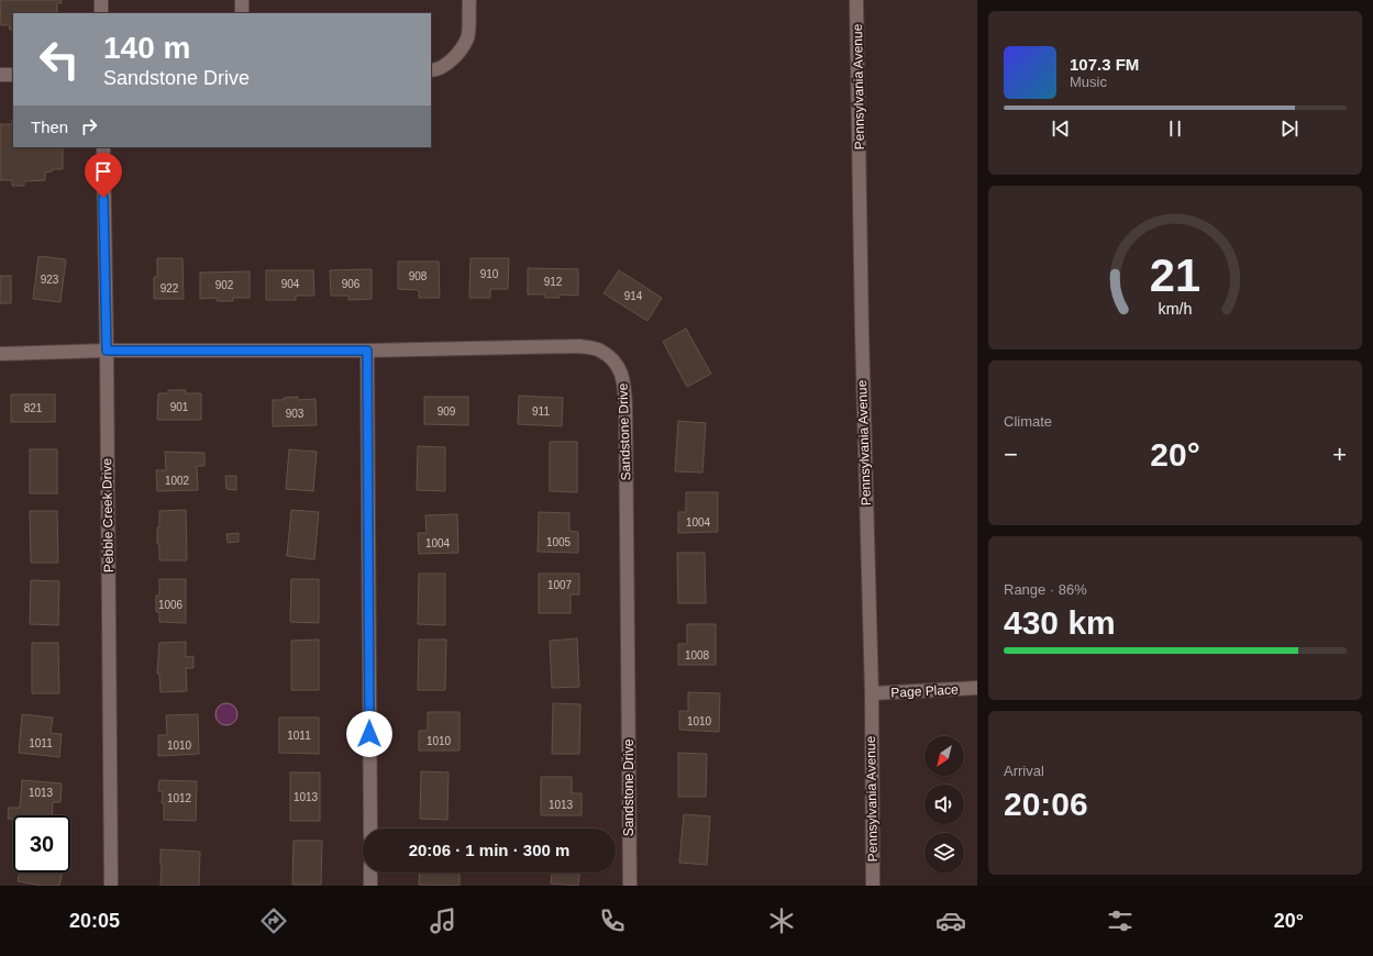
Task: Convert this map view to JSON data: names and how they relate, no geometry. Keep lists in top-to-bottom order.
{
  "streets": {
    "street": [
      "Pennsylvania Avenue",
      "Sandstone Drive",
      "Pebble Creek Drive",
      "Page Place"
    ]
  },
  "crossings": [
    ["Pennsylvania Avenue", "Page Place"],
    ["Sandstone Drive", "Pebble Creek Drive"]
  ],
  "house_numbers": [
    "910",
    "908",
    "923",
    "912",
    "904",
    "906",
    "902",
    "922",
    "914",
    "901",
    "821",
    "909",
    "911",
    "903",
    "1002",
    "1004",
    "1005",
    "1004",
    "1007",
    "1006",
    "1008",
    "1010",
    "1011",
    "1010",
    "1011",
    "1010",
    "1013",
    "1013",
    "1012",
    "1013"
  ],
  "north": "bottom left",
  "page": {
    "turn": ["140 m", "Sandstone Drive"],
    "song": ["107.3 FM", "Music"],
    "then": "Then",
    "tile": [
      "Climate",
      ["Range · 86%", "430 km"],
      ["Arrival", "20:06"]
    ],
    "heat": ["−", "20°", "+"],
    "limit": "30",
    "trip": "20:06 · 1 min · 300 m",
    "tabs": ["20:05", "20°"],
    "gauge": ["21", "km/h"]
  }
}
